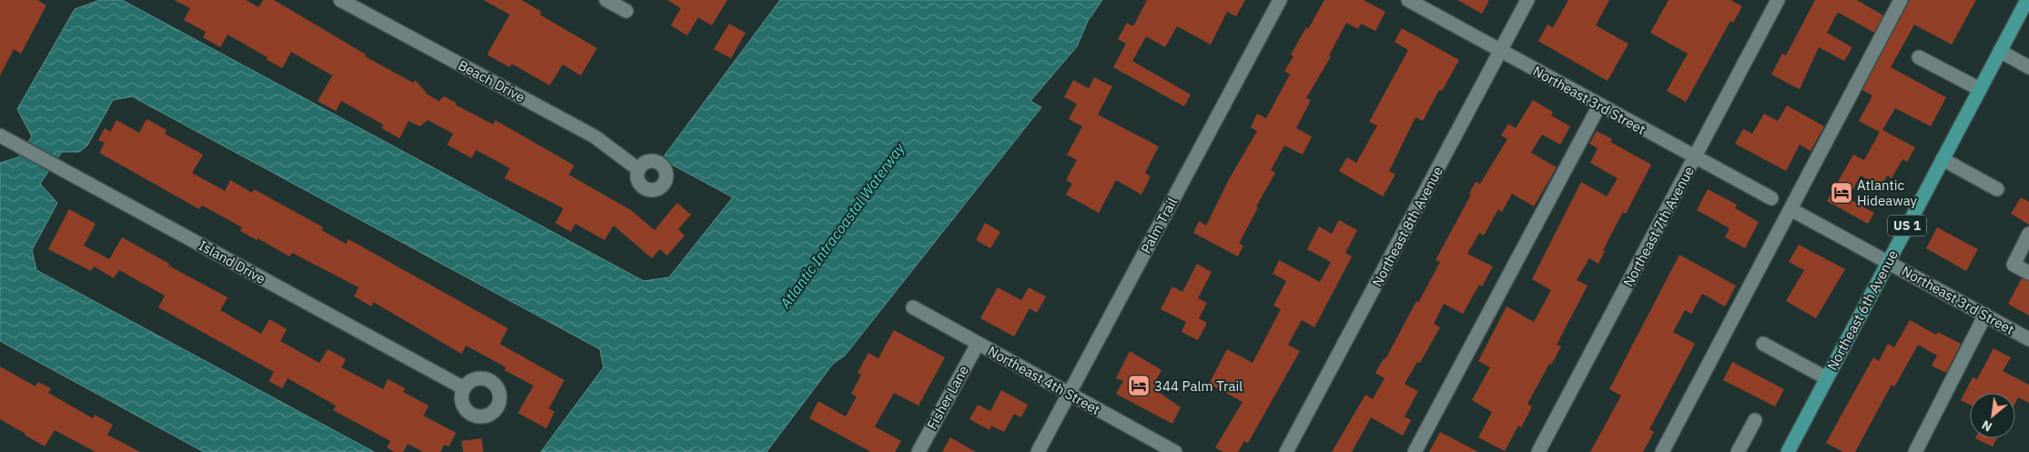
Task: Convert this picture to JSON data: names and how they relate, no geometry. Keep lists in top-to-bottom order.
{
  "streets": {
    "main road": ["US 1", "Northeast 6th Avenue"],
    "street": [
      "Beach Drive",
      "Northeast 3rd Street",
      "Palm Trail",
      "Northeast 8th Avenue",
      "Northeast 7th Avenue",
      "Island Drive",
      "Northeast 4th Street",
      "Fisher Lane"
    ]
  },
  "crossings": [
    ["Northeast 3rd Street", "Northeast 8th Avenue"],
    ["Northeast 3rd Street", "Northeast 7th Avenue"],
    ["Northeast 3rd Street", "Northeast 6th Avenue"],
    ["Palm Trail", "Northeast 4th Street"],
    ["Northeast 4th Street", "Fisher Lane"]
  ],
  "water": ["Atlantic Intracoastal Waterway"],
  "places": {
    "hotel": ["Atlantic Hideaway", "344 Palm Trail"]
  },
  "north": "bottom left"
}
